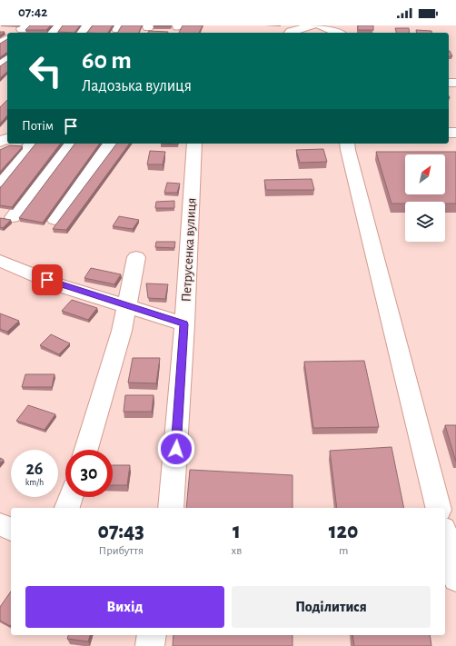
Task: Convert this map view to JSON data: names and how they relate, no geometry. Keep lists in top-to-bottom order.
{
  "streets": {
    "street": ["Петрусенка вулиця"]
  },
  "north": "top right",
  "page": {
    "status": "07:42",
    "turn": ["60 m", "Ладозька вулиця"],
    "then": "Потім",
    "speed": "26 km/h",
    "limit": "30",
    "eta": [
      "07:43",
      "Прибуття",
      "1",
      "хв",
      "120",
      "m"
    ],
    "buttons": ["Вихід", "Поділитися"]
  }
}
